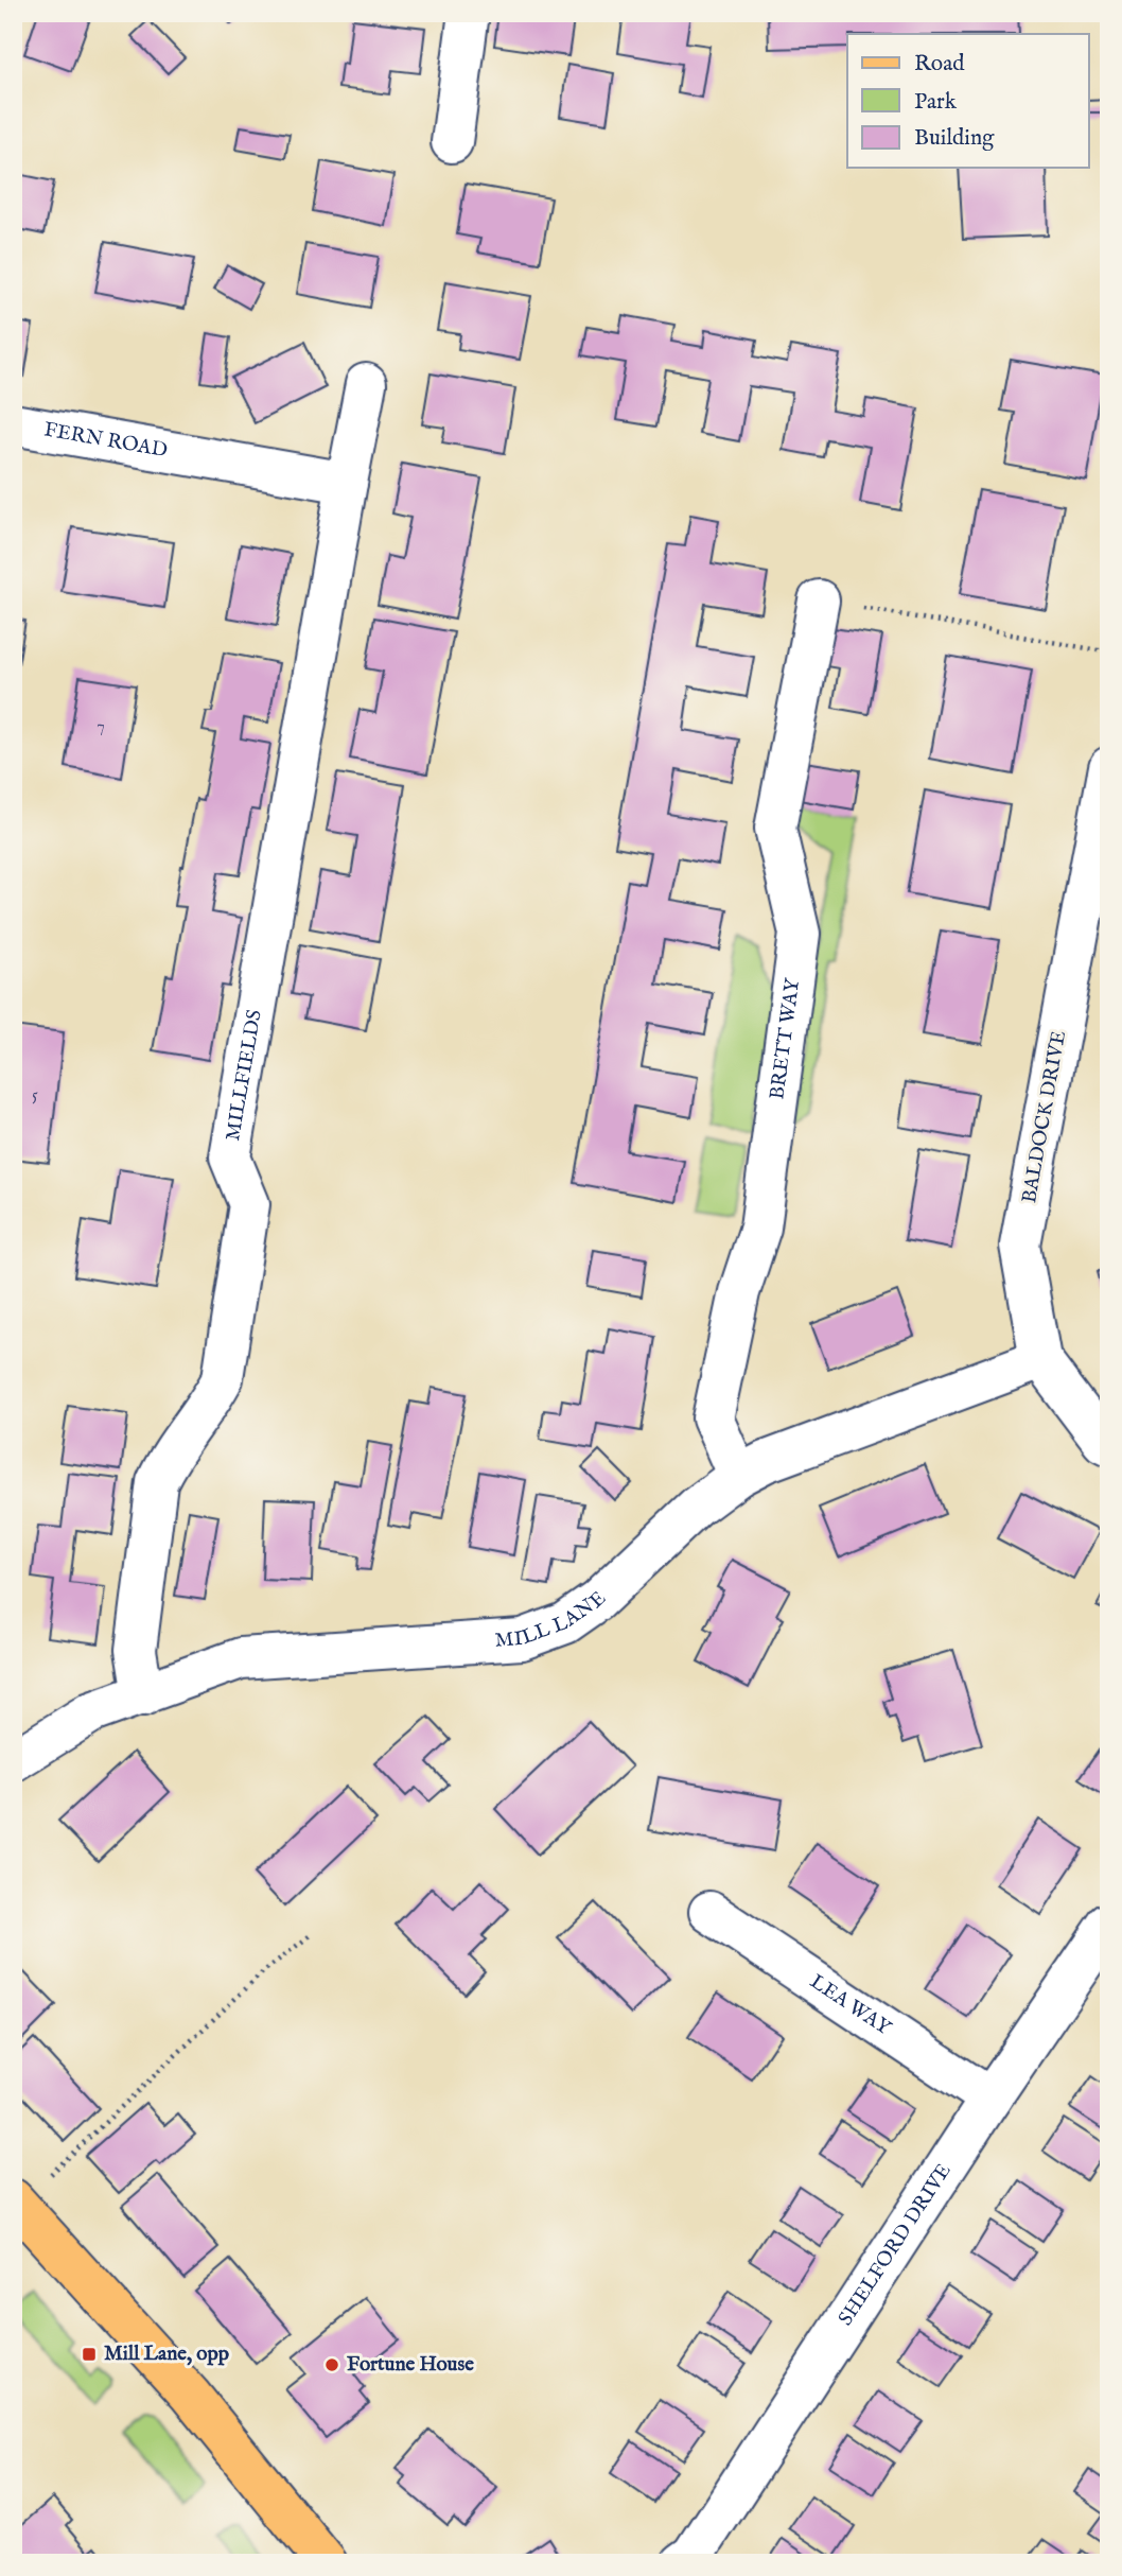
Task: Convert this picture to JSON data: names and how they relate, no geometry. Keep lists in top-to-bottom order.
{
  "streets": {
    "street": [
      "FERN ROAD",
      "BRETT WAY",
      "MILLFIELDS",
      "BALDOCK DRIVE",
      "MILL LANE",
      "LEA WAY",
      "SHELFORD DRIVE"
    ]
  },
  "crossings": [
    ["FERN ROAD", "MILLFIELDS"],
    ["BRETT WAY", "MILL LANE"],
    ["MILLFIELDS", "MILL LANE"],
    ["BALDOCK DRIVE", "MILL LANE"],
    ["LEA WAY", "SHELFORD DRIVE"]
  ],
  "places": {
    "transit": ["Mill Lane, opp"],
    "other": ["Fortune House"]
  },
  "house_numbers": ["7", "5"],
  "legend": ["Road", "Park", "Building"]
}
